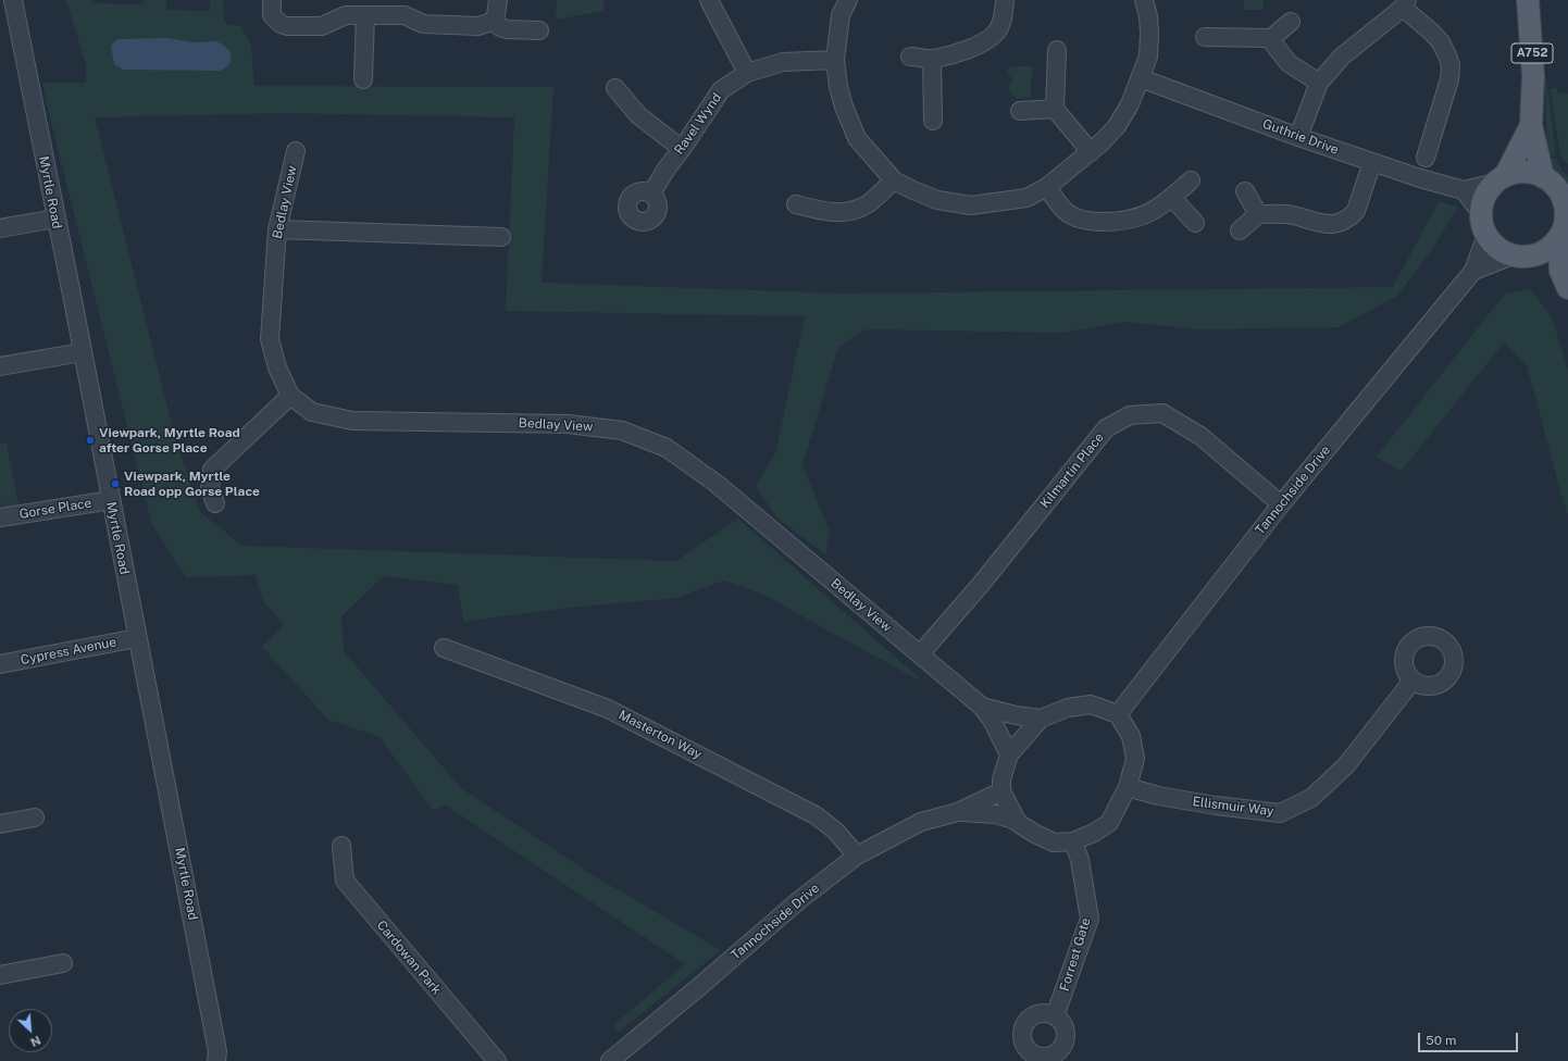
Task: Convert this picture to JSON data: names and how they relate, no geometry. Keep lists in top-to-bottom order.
{
  "streets": {
    "main road": ["A752"],
    "street": [
      "Ravel Wynd",
      "Guthrie Drive",
      "Myrtle Road",
      "Bedlay View",
      "Kilmartin Place",
      "Tannochside Drive",
      "Gorse Place",
      "Cypress Avenue",
      "Masterton Way",
      "Ellismuir Way",
      "Forrest Gate",
      "Cardowan Park"
    ]
  },
  "crossings": [
    ["A752", "Guthrie Drive"],
    ["A752", "Tannochside Drive"],
    ["Guthrie Drive", "Tannochside Drive"],
    ["Myrtle Road", "Gorse Place"],
    ["Myrtle Road", "Cypress Avenue"],
    ["Bedlay View", "Kilmartin Place"],
    ["Bedlay View", "Tannochside Drive"],
    ["Bedlay View", "Ellismuir Way"],
    ["Bedlay View", "Forrest Gate"],
    ["Kilmartin Place", "Tannochside Drive"],
    ["Tannochside Drive", "Masterton Way"],
    ["Tannochside Drive", "Ellismuir Way"],
    ["Tannochside Drive", "Forrest Gate"],
    ["Ellismuir Way", "Forrest Gate"]
  ],
  "places": ["Viewpark, Myrtle Road after Gorse Place", "Viewpark, Myrtle Road opp Gorse Place"],
  "scale_bar": "50 m",
  "north": "bottom right"
}
